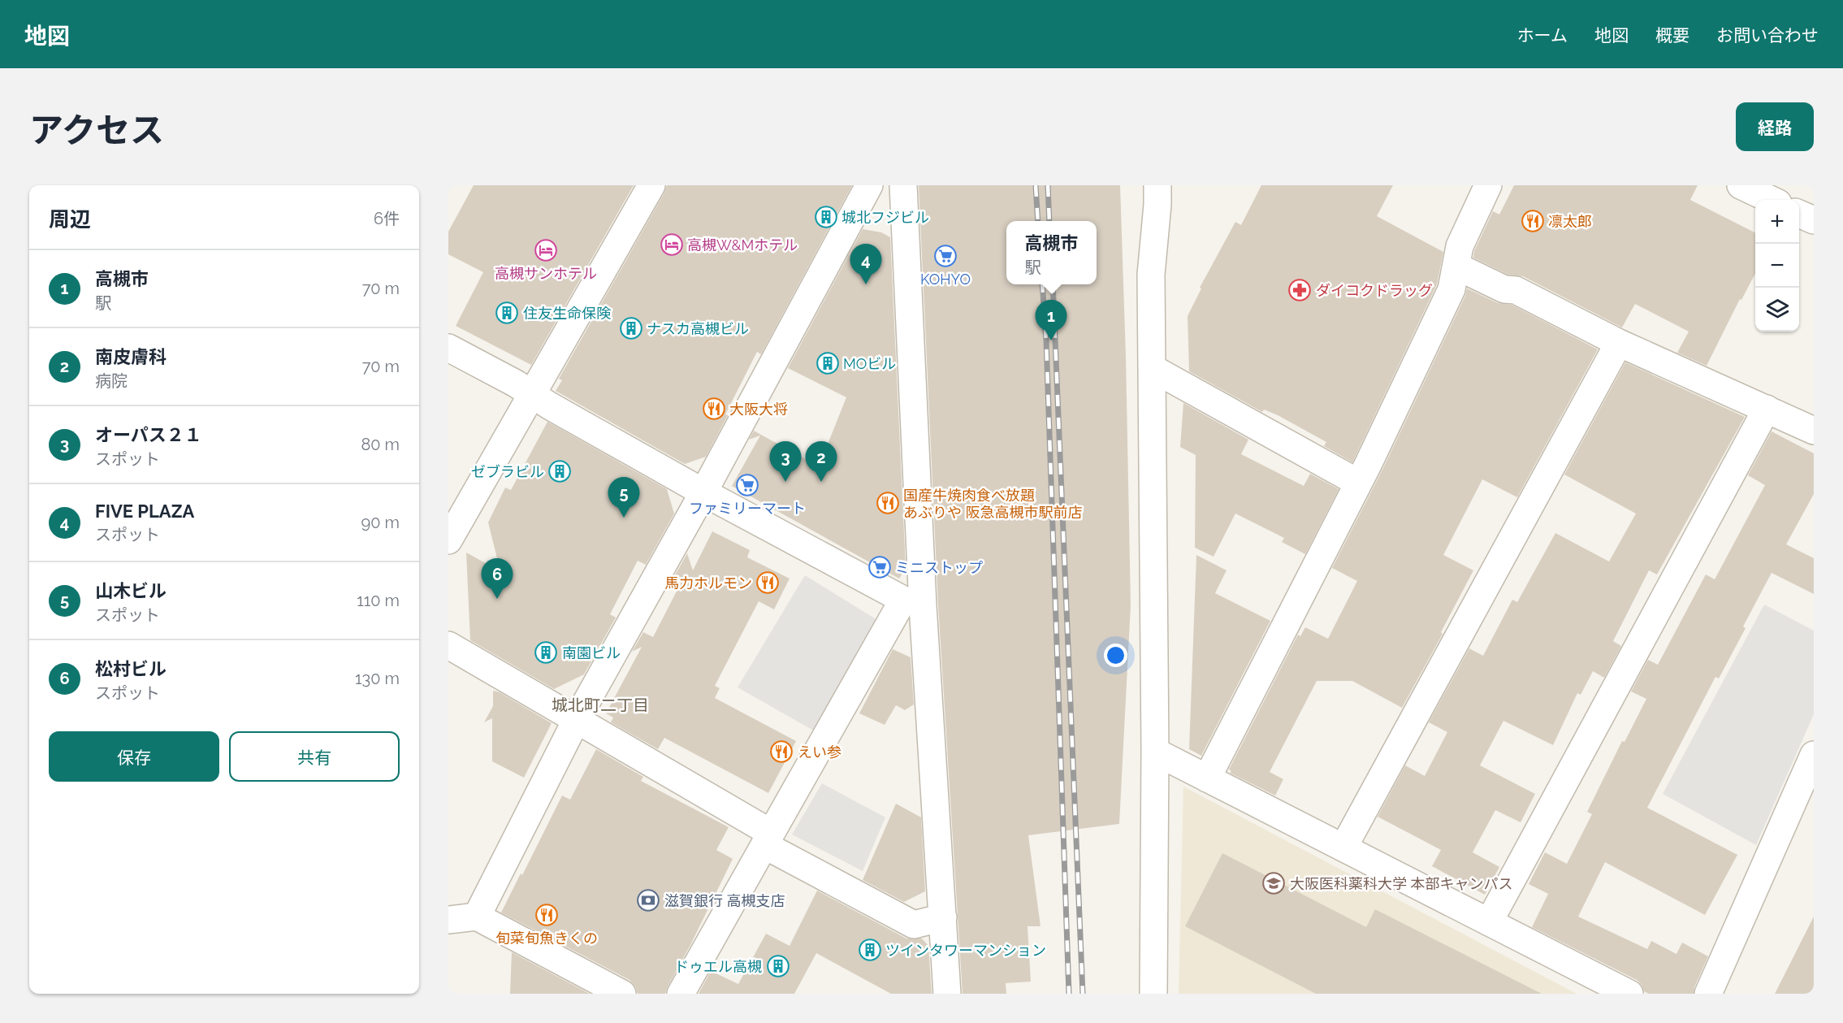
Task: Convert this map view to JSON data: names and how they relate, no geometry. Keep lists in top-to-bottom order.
{
  "districts": ["城北町二丁目"],
  "places": {
    "building": [
      "城北フジビル",
      "住友生命保険",
      "ナスカ高槻ビル",
      "MOビル",
      "ゼブラビル",
      "南園ビル",
      "ツインタワーマンション",
      "ドゥエル高槻"
    ],
    "restaurant": [
      "凛太郎",
      "大阪大将",
      "国産牛焼肉食べ放題 あぶりや 阪急高槻市駅前店",
      "馬力ホルモン",
      "えい参",
      "旬菜旬魚きくの"
    ],
    "hotel": ["高槻W&Mホテル", "高槻サンホテル"],
    "supermarket": ["KOHYO", "ファミリーマート", "ミニストップ"],
    "pharmacy": ["ダイコクドラッグ"],
    "school or university": ["大阪医科薬科大学 本部キャンパス"],
    "bank": ["滋賀銀行 高槻支店"]
  },
  "page": {
    "header": "地図",
    "nav": [
      "ホーム",
      "地図",
      "概要",
      "お問い合わせ"
    ],
    "title": "アクセス",
    "buttons": [
      "経路",
      ["保存", "共有"]
    ],
    "heading": ["周辺", "6件"],
    "map_buttons": ["+", "−"],
    "popup": ["高槻市", "駅"],
    "pins": [
      "4",
      "1",
      "2",
      "3",
      "5",
      "6"
    ],
    "list": [
      {
        "mark": "1",
        "name": "高槻市",
        "note": "駅",
        "value": "70 m"
      },
      {
        "mark": "2",
        "name": "南皮膚科",
        "note": "病院",
        "value": "70 m"
      },
      {
        "mark": "3",
        "name": "オーパス２１",
        "note": "スポット",
        "value": "80 m"
      },
      {
        "mark": "4",
        "name": "FIVE PLAZA",
        "note": "スポット",
        "value": "90 m"
      },
      {
        "mark": "5",
        "name": "山木ビル",
        "note": "スポット",
        "value": "110 m"
      },
      {
        "mark": "6",
        "name": "松村ビル",
        "note": "スポット",
        "value": "130 m"
      }
    ]
  }
}
